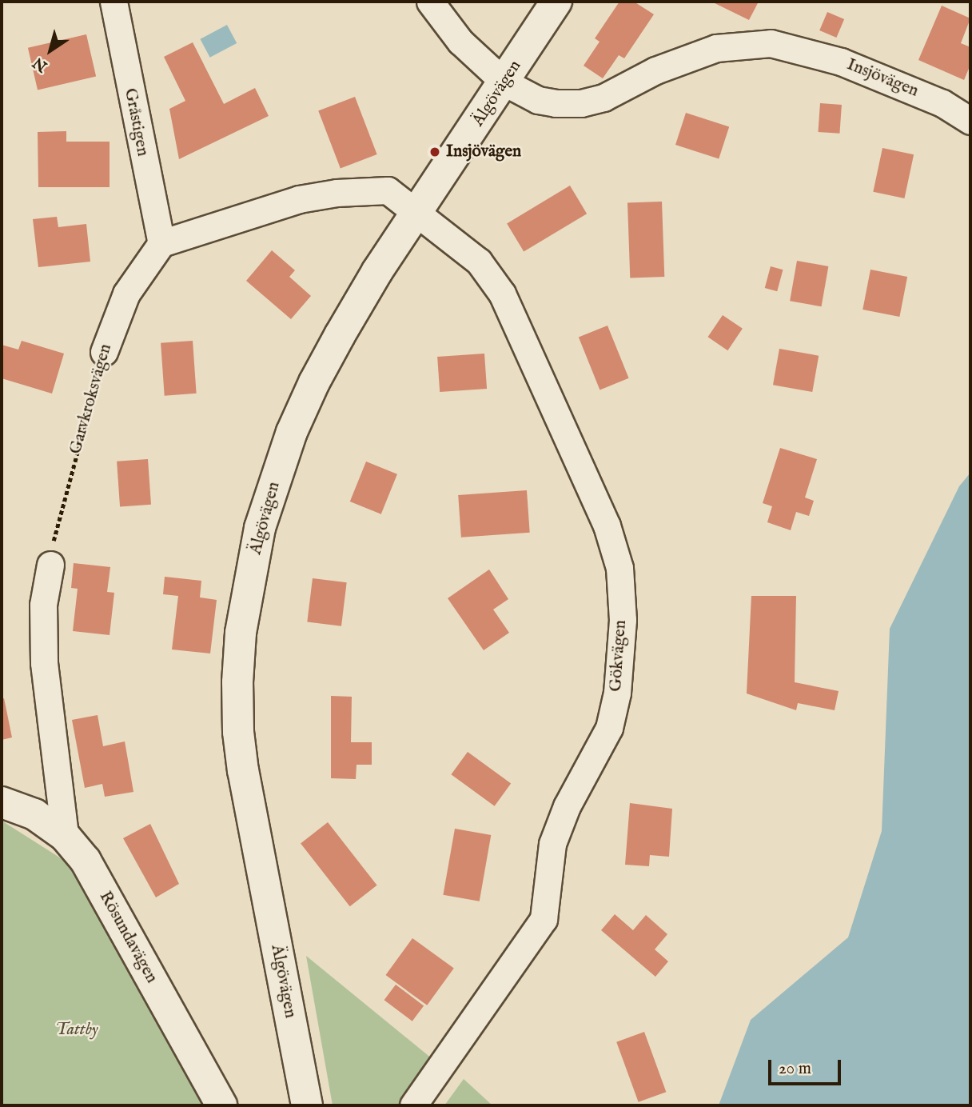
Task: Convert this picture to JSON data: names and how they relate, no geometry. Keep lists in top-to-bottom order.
{
  "streets": {
    "street": [
      "Insjövägen",
      "Älgövägen",
      "Gråstigen",
      "Garvkroksvägen",
      "Gökvägen",
      "Rösundavägen"
    ]
  },
  "crossings": [
    ["Insjövägen", "Älgövägen"],
    ["Älgövägen", "Gökvägen"],
    ["Gråstigen", "Garvkroksvägen"]
  ],
  "parks": ["Tattby"],
  "places": ["Insjövägen"],
  "scale_bar": "20 m",
  "north": "bottom left"
}
